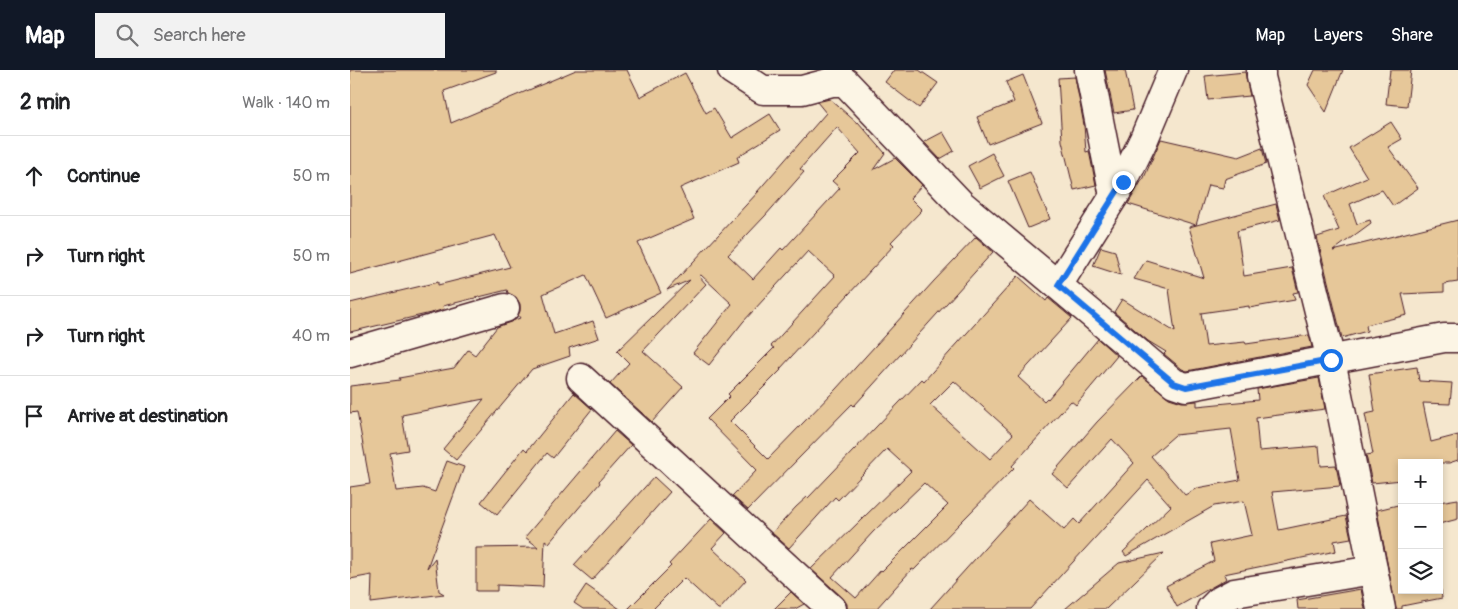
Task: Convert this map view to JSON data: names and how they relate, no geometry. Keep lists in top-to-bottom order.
{
  "page": {
    "header": "Map",
    "search": "Search here",
    "nav": ["Map", "Layers", "Share"],
    "heading": ["2 min", "Walk · 140 m"],
    "list": [
      ["Continue", "50 m"],
      ["Turn right", "50 m"],
      ["Turn right", "40 m"],
      "Arrive at destination"
    ],
    "map_buttons": ["+", "−"]
  }
}
